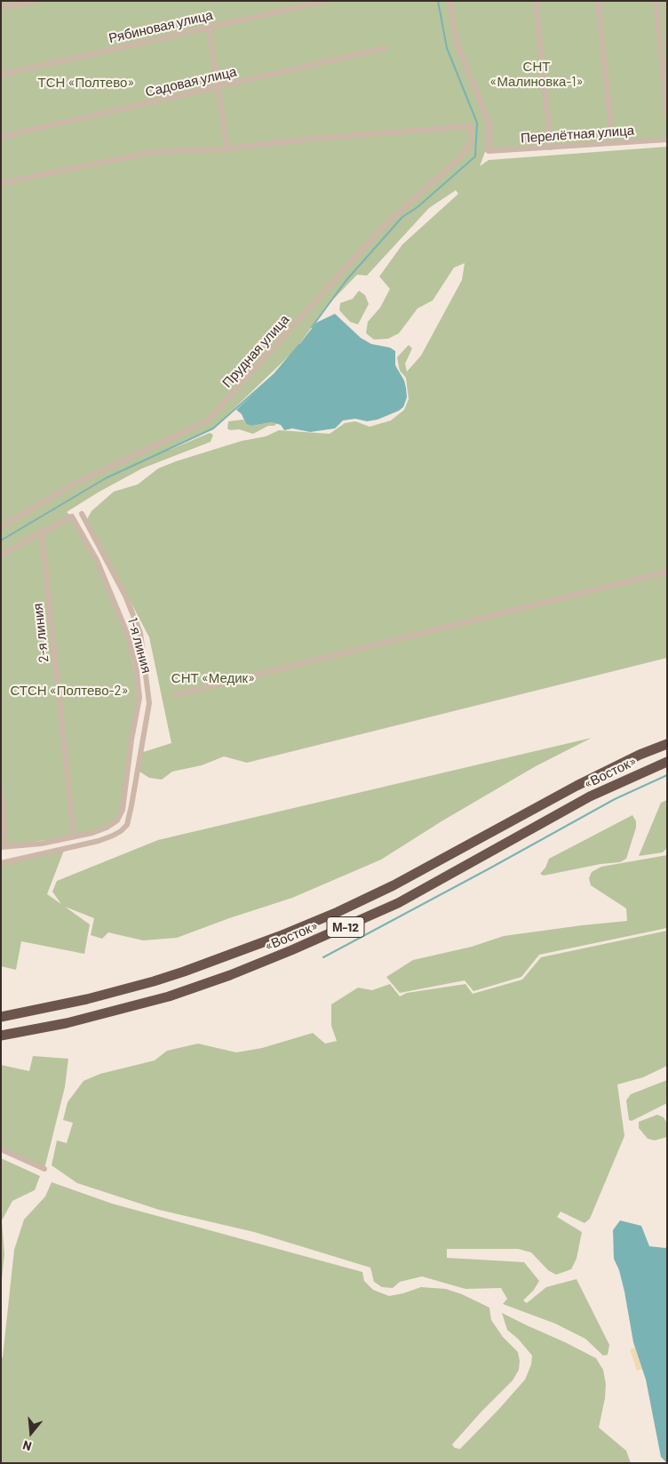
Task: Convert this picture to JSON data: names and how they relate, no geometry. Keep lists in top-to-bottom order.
{
  "streets": {
    "highway": ["«Восток»", "М-12"],
    "street": [
      "Рябиновая улица",
      "Садовая улица",
      "Перелётная улица",
      "Прудная улица",
      "2-я линия",
      "1-я линия"
    ]
  },
  "crossings": [
    ["2-я линия", "1-я линия"]
  ],
  "parks": [
    "СНТ «Малиновка-1»",
    "ТСН «Полтево»",
    "СНТ «Медик»",
    "СТСН «Полтево-2»"
  ],
  "north": "bottom"
}
